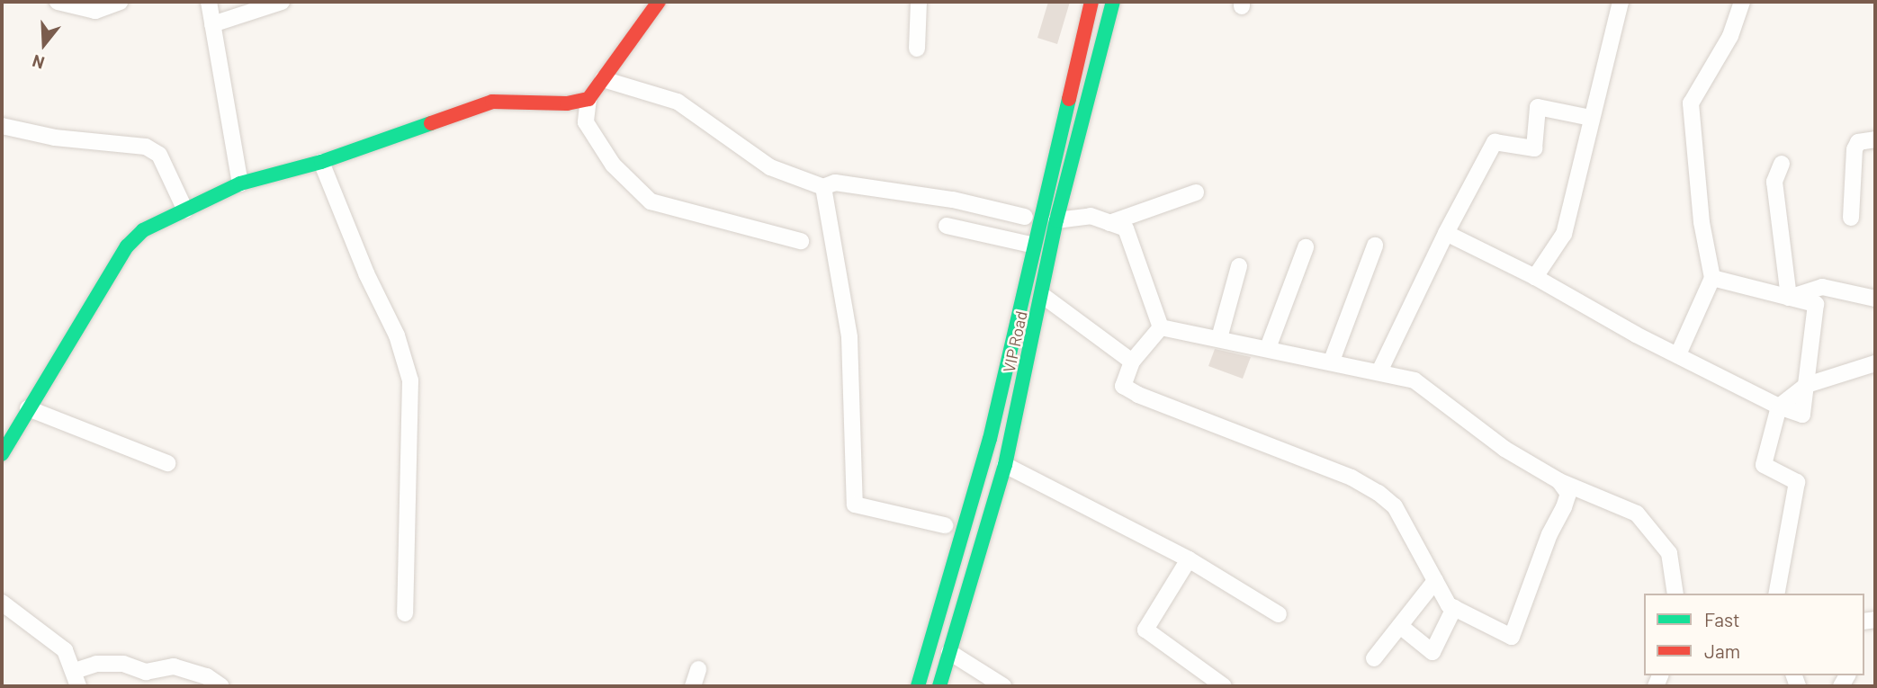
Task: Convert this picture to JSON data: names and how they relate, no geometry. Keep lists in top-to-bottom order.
{
  "streets": {
    "main road": ["VIP Road"]
  },
  "legend": ["Fast", "Jam"],
  "north": "bottom"
}
